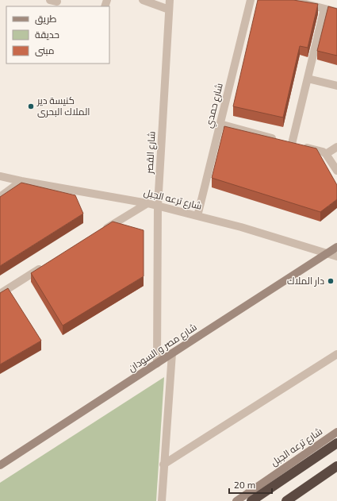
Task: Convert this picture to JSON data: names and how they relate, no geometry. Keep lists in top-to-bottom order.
{
  "streets": {
    "main road": ["شارع ترعه الجبل", "شارع مصر و السودان"],
    "street": ["شارع حمدي", "شارع القصر"]
  },
  "crossings": [
    ["شارع حمدي", "شارع ترعه الجبل"],
    ["شارع القصر", "شارع ترعه الجبل"],
    ["شارع القصر", "شارع مصر و السودان"],
    ["شارع ترعه الجبل", "شارع مصر و السودان"]
  ],
  "places": ["كنيسة دير الملاك البحرى", "دار الملاك"],
  "legend": ["طريق", "حديقة", "مبنى"],
  "scale_bar": "20 m"
}
